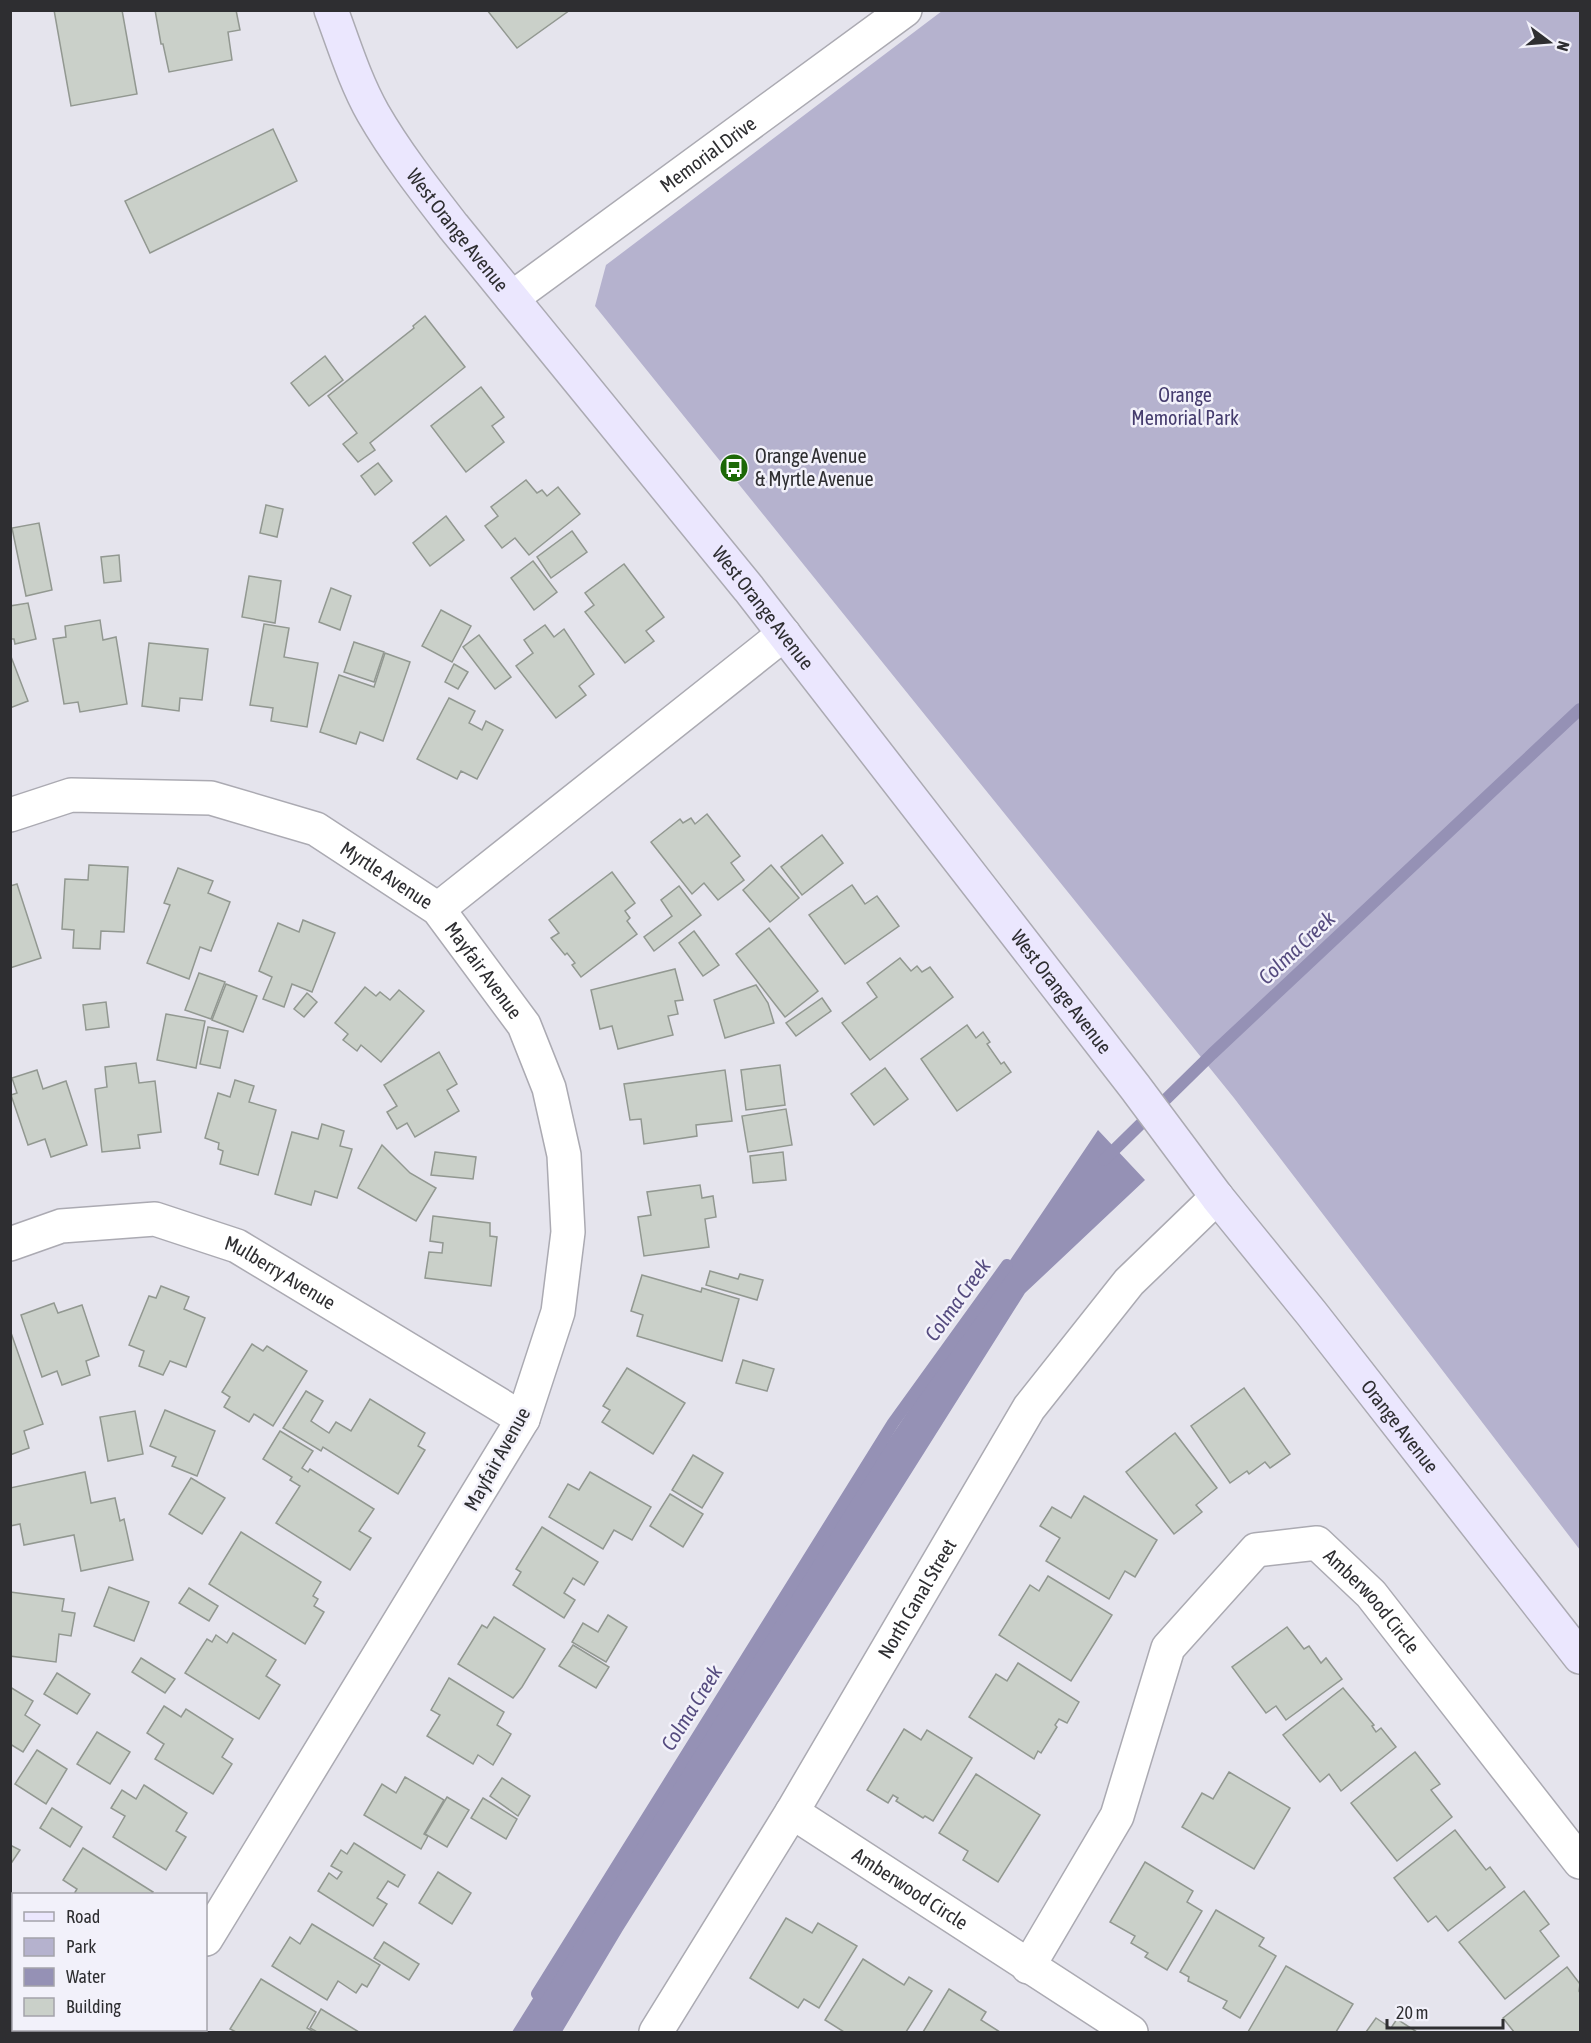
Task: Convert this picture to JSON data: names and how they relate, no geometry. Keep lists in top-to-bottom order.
{
  "streets": {
    "street": [
      "Memorial Drive",
      "West Orange Avenue",
      "Myrtle Avenue",
      "Mayfair Avenue",
      "Mulberry Avenue",
      "Orange Avenue",
      "North Canal Street",
      "Amberwood Circle"
    ]
  },
  "crossings": [
    ["Memorial Drive", "West Orange Avenue"],
    ["West Orange Avenue", "Myrtle Avenue"],
    ["West Orange Avenue", "Orange Avenue"],
    ["West Orange Avenue", "North Canal Street"],
    ["Myrtle Avenue", "Mayfair Avenue"],
    ["Mayfair Avenue", "Mulberry Avenue"],
    ["Orange Avenue", "North Canal Street"],
    ["North Canal Street", "Amberwood Circle"]
  ],
  "water": ["Colma Creek"],
  "parks": ["Orange Memorial Park"],
  "places": {
    "bus stop": ["Orange Avenue & Myrtle Avenue"]
  },
  "legend": [
    "Road",
    "Park",
    "Water",
    "Building"
  ],
  "scale_bar": "20 m",
  "north": "right"
}
